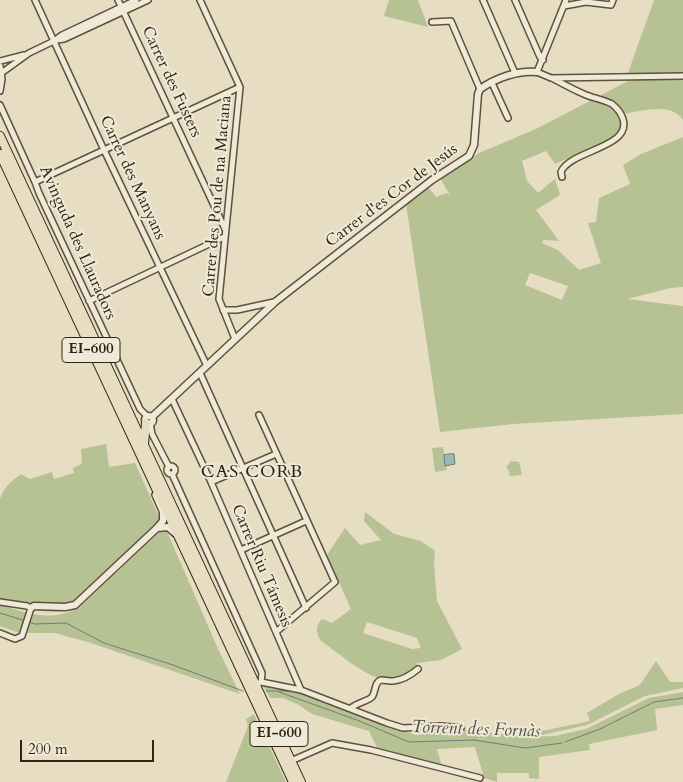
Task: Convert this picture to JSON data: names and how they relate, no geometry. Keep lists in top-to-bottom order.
{
  "streets": {
    "main road": ["EI-600"],
    "street": [
      "Carrer des Fusters",
      "Carrer des Manyans",
      "Carrer des Pou de na Maciana",
      "Carrer d'es Cor de Jesús",
      "Avinguda des Llauradors",
      "Carrer Riu Támesis"
    ]
  },
  "crossings": [
    ["Carrer des Fusters", "Carrer des Pou de na Maciana"],
    ["Carrer des Manyans", "Carrer d'es Cor de Jesús"],
    ["Carrer des Pou de na Maciana", "Carrer d'es Cor de Jesús"],
    ["Carrer d'es Cor de Jesús", "Avinguda des Llauradors"],
    ["Carrer d'es Cor de Jesús", "Carrer Riu Támesis"],
    ["Avinguda des Llauradors", "EI-600"]
  ],
  "districts": ["CAS CORB"],
  "water": ["Torrent des Fornàs"],
  "scale_bar": "200 m"
}
